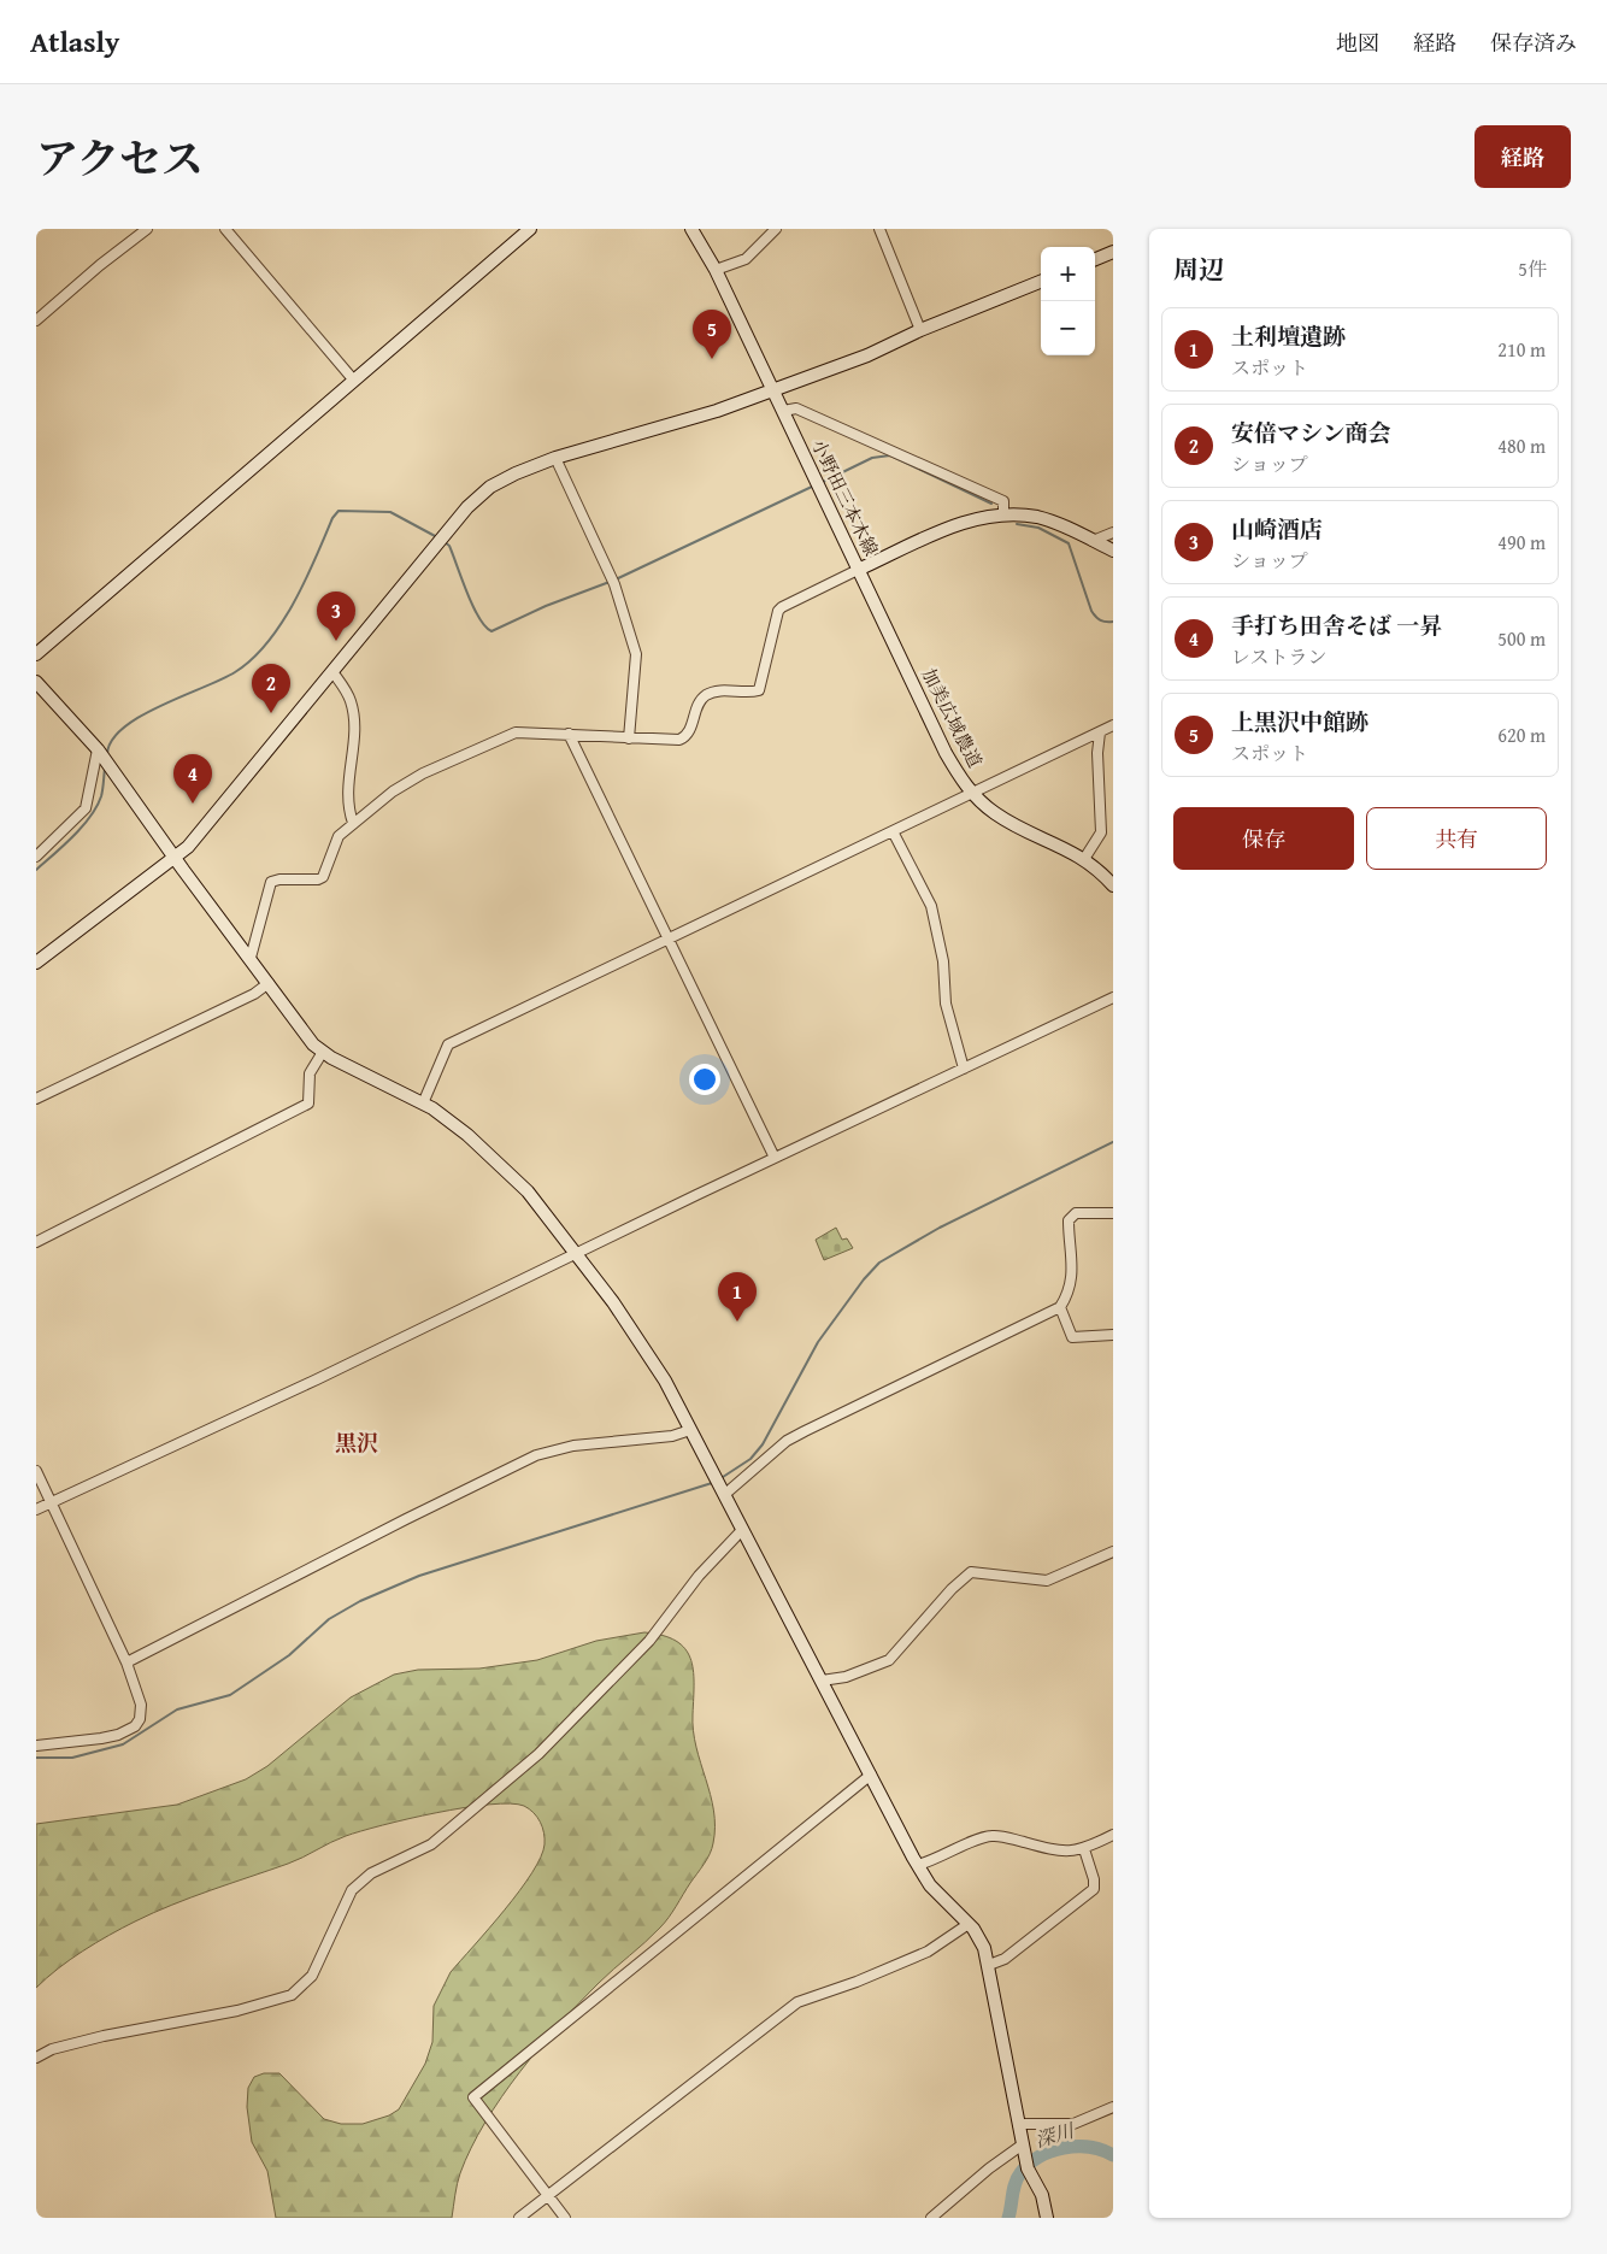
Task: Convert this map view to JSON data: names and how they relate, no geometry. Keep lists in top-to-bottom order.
{
  "streets": {
    "street": ["小野田三本木線", "加美広域農道"]
  },
  "crossings": [
    ["小野田三本木線", "加美広域農道"]
  ],
  "districts": ["黒沢"],
  "water": ["深川"],
  "page": {
    "header": "Atlasly",
    "nav": ["地図", "経路", "保存済み"],
    "title": "アクセス",
    "buttons": [
      "経路",
      ["保存", "共有"]
    ],
    "heading": ["周辺", "5件"],
    "map_buttons": ["+", "−"],
    "list": [
      {
        "mark": "1",
        "name": "土利壇遺跡",
        "note": "スポット",
        "value": "210 m"
      },
      {
        "mark": "2",
        "name": "安倍マシン商会",
        "note": "ショップ",
        "value": "480 m"
      },
      {
        "mark": "3",
        "name": "山崎酒店",
        "note": "ショップ",
        "value": "490 m"
      },
      {
        "mark": "4",
        "name": "手打ち田舎そば 一昇",
        "note": "レストラン",
        "value": "500 m"
      },
      {
        "mark": "5",
        "name": "上黒沢中館跡",
        "note": "スポット",
        "value": "620 m"
      }
    ],
    "pins": [
      "5",
      "3",
      "2",
      "4",
      "1"
    ]
  }
}
